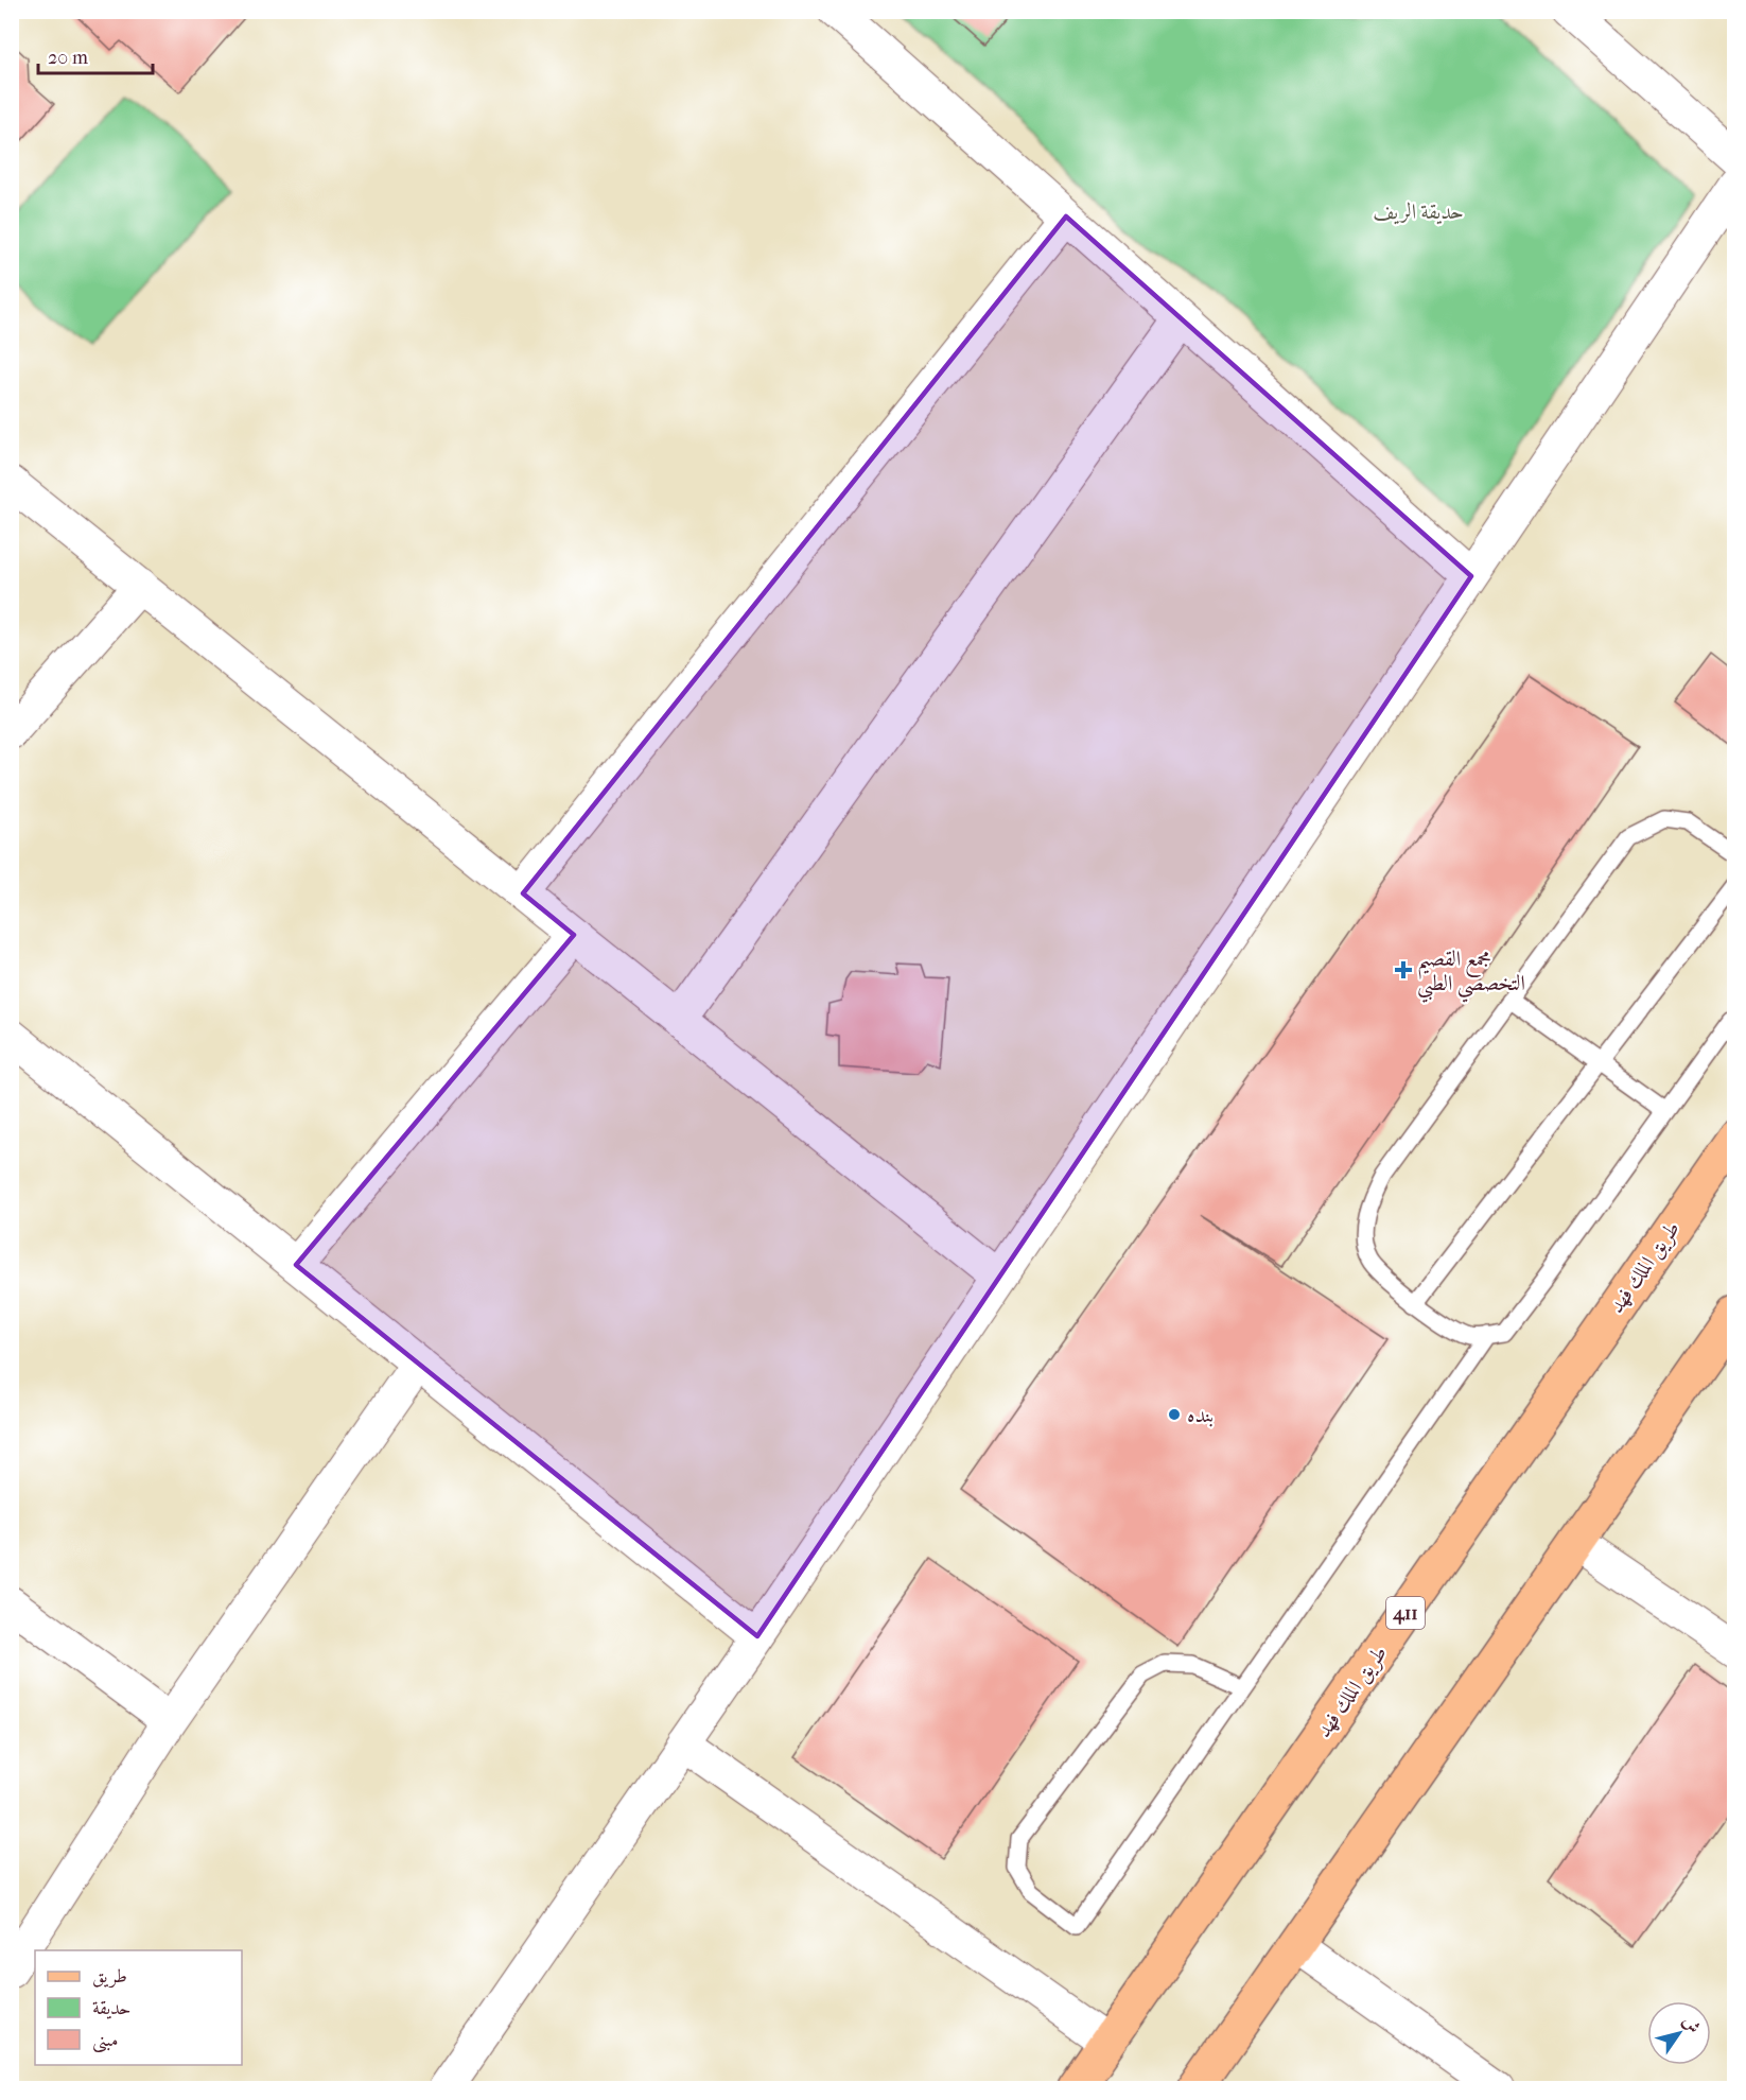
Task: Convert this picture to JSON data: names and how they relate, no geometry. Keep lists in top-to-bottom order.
{
  "streets": {
    "main road": ["طريق الملك فهد", "411"]
  },
  "parks": ["حديقة الريف"],
  "places": {
    "health": ["مجمع القصيم التخصصي الطبي"],
    "other": ["بنده"]
  },
  "legend": ["طريق", "حديقة", "مبنى"],
  "scale_bar": "20 m",
  "north": "top right"
}
